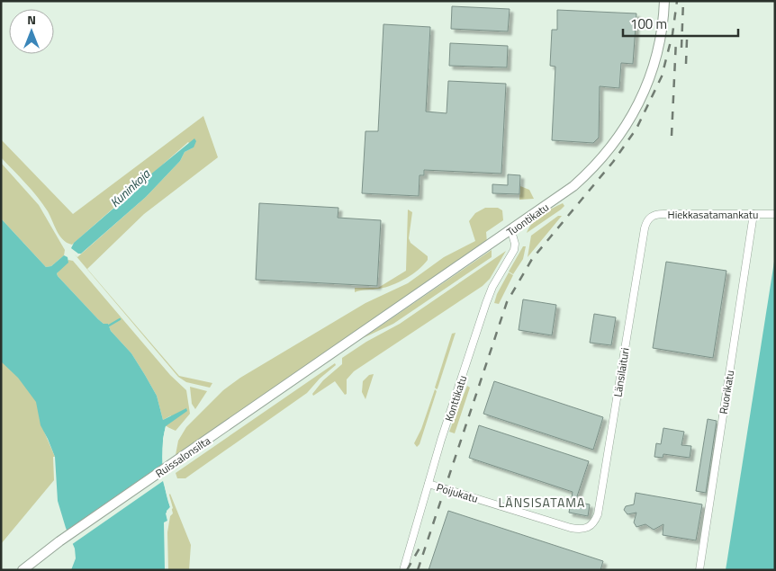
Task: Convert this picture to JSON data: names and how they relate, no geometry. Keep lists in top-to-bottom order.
{
  "streets": {
    "street": [
      "Hiekkasatamankatu",
      "Tuontikatu",
      "Länsilaituri",
      "Ruorikatu",
      "Konttikatu",
      "Ruissalonsilta",
      "Poijukatu"
    ]
  },
  "crossings": [
    ["Hiekkasatamankatu", "Länsilaituri"],
    ["Hiekkasatamankatu", "Ruorikatu"],
    ["Tuontikatu", "Konttikatu"],
    ["Tuontikatu", "Ruissalonsilta"],
    ["Länsilaituri", "Poijukatu"],
    ["Konttikatu", "Poijukatu"]
  ],
  "districts": ["LÄNSISATAMA"],
  "water": ["Kuninkoja"],
  "scale_bar": "100 m",
  "north": "top"
}
